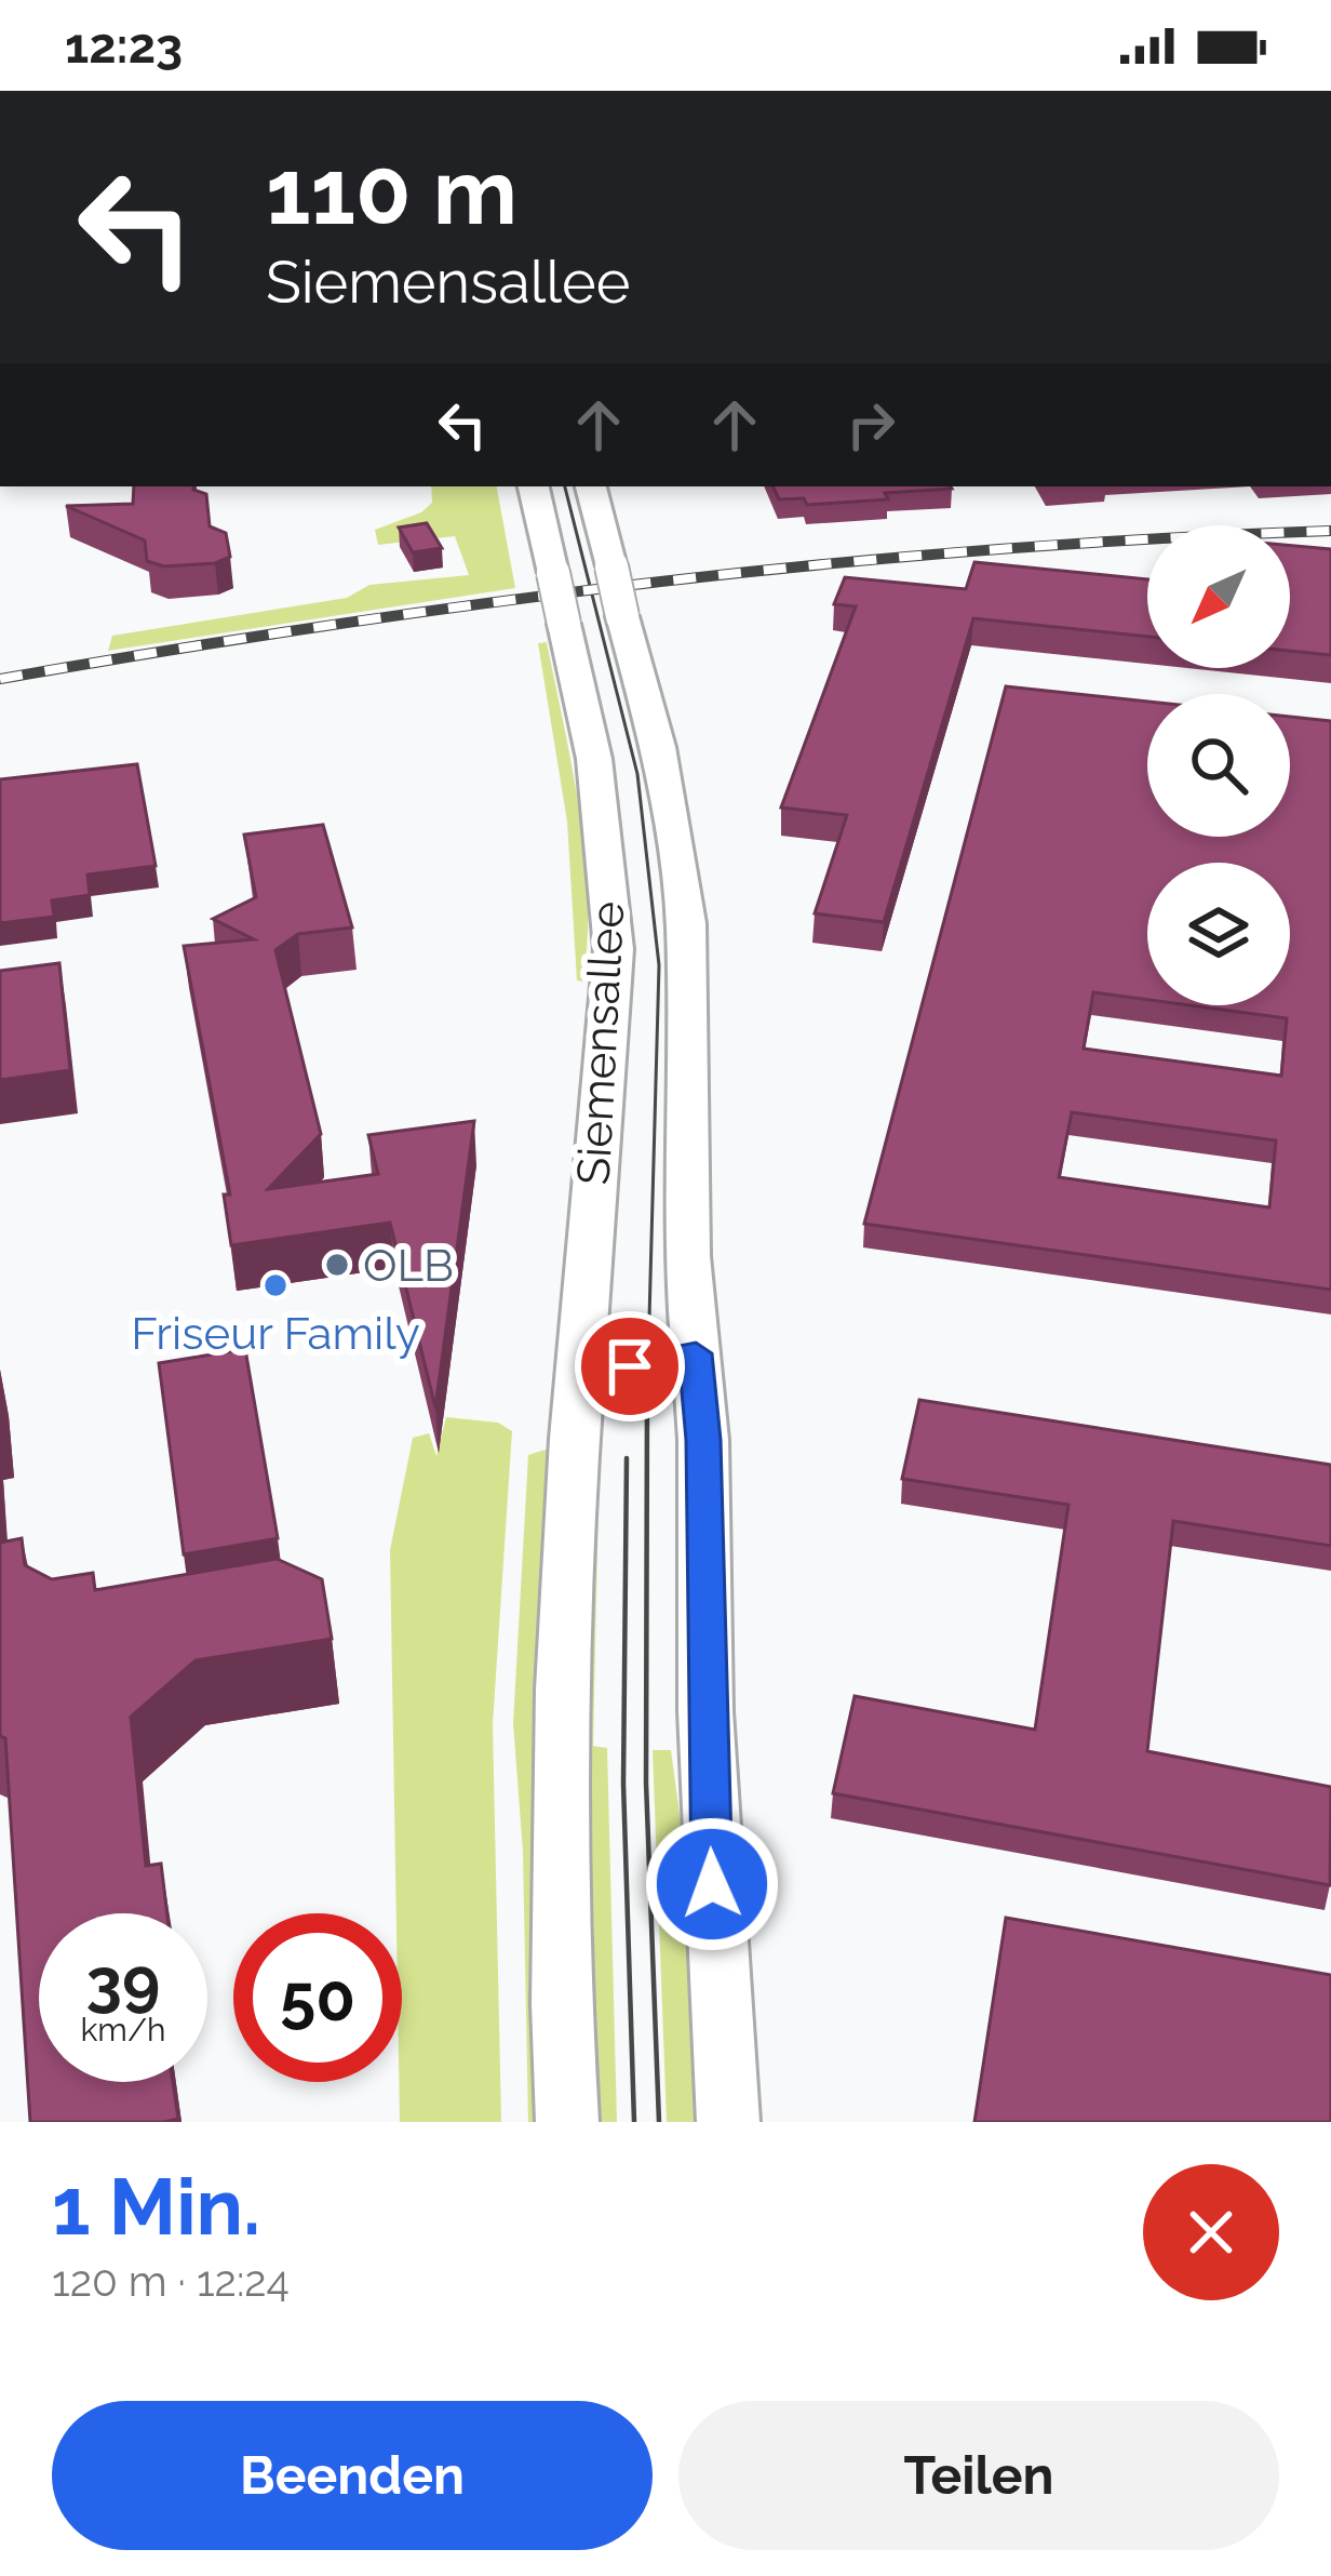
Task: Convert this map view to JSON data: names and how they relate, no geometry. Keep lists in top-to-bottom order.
{
  "streets": {
    "main road": ["Siemensallee"]
  },
  "places": ["OLB", "Friseur Family"],
  "north": "bottom left",
  "page": {
    "status": "12:23",
    "turn": ["110 m", "Siemensallee"],
    "speed": "39 km/h",
    "limit": "50",
    "heading": ["1 Min.", "120 m · 12:24"],
    "buttons": ["Beenden", "Teilen"]
  }
}
